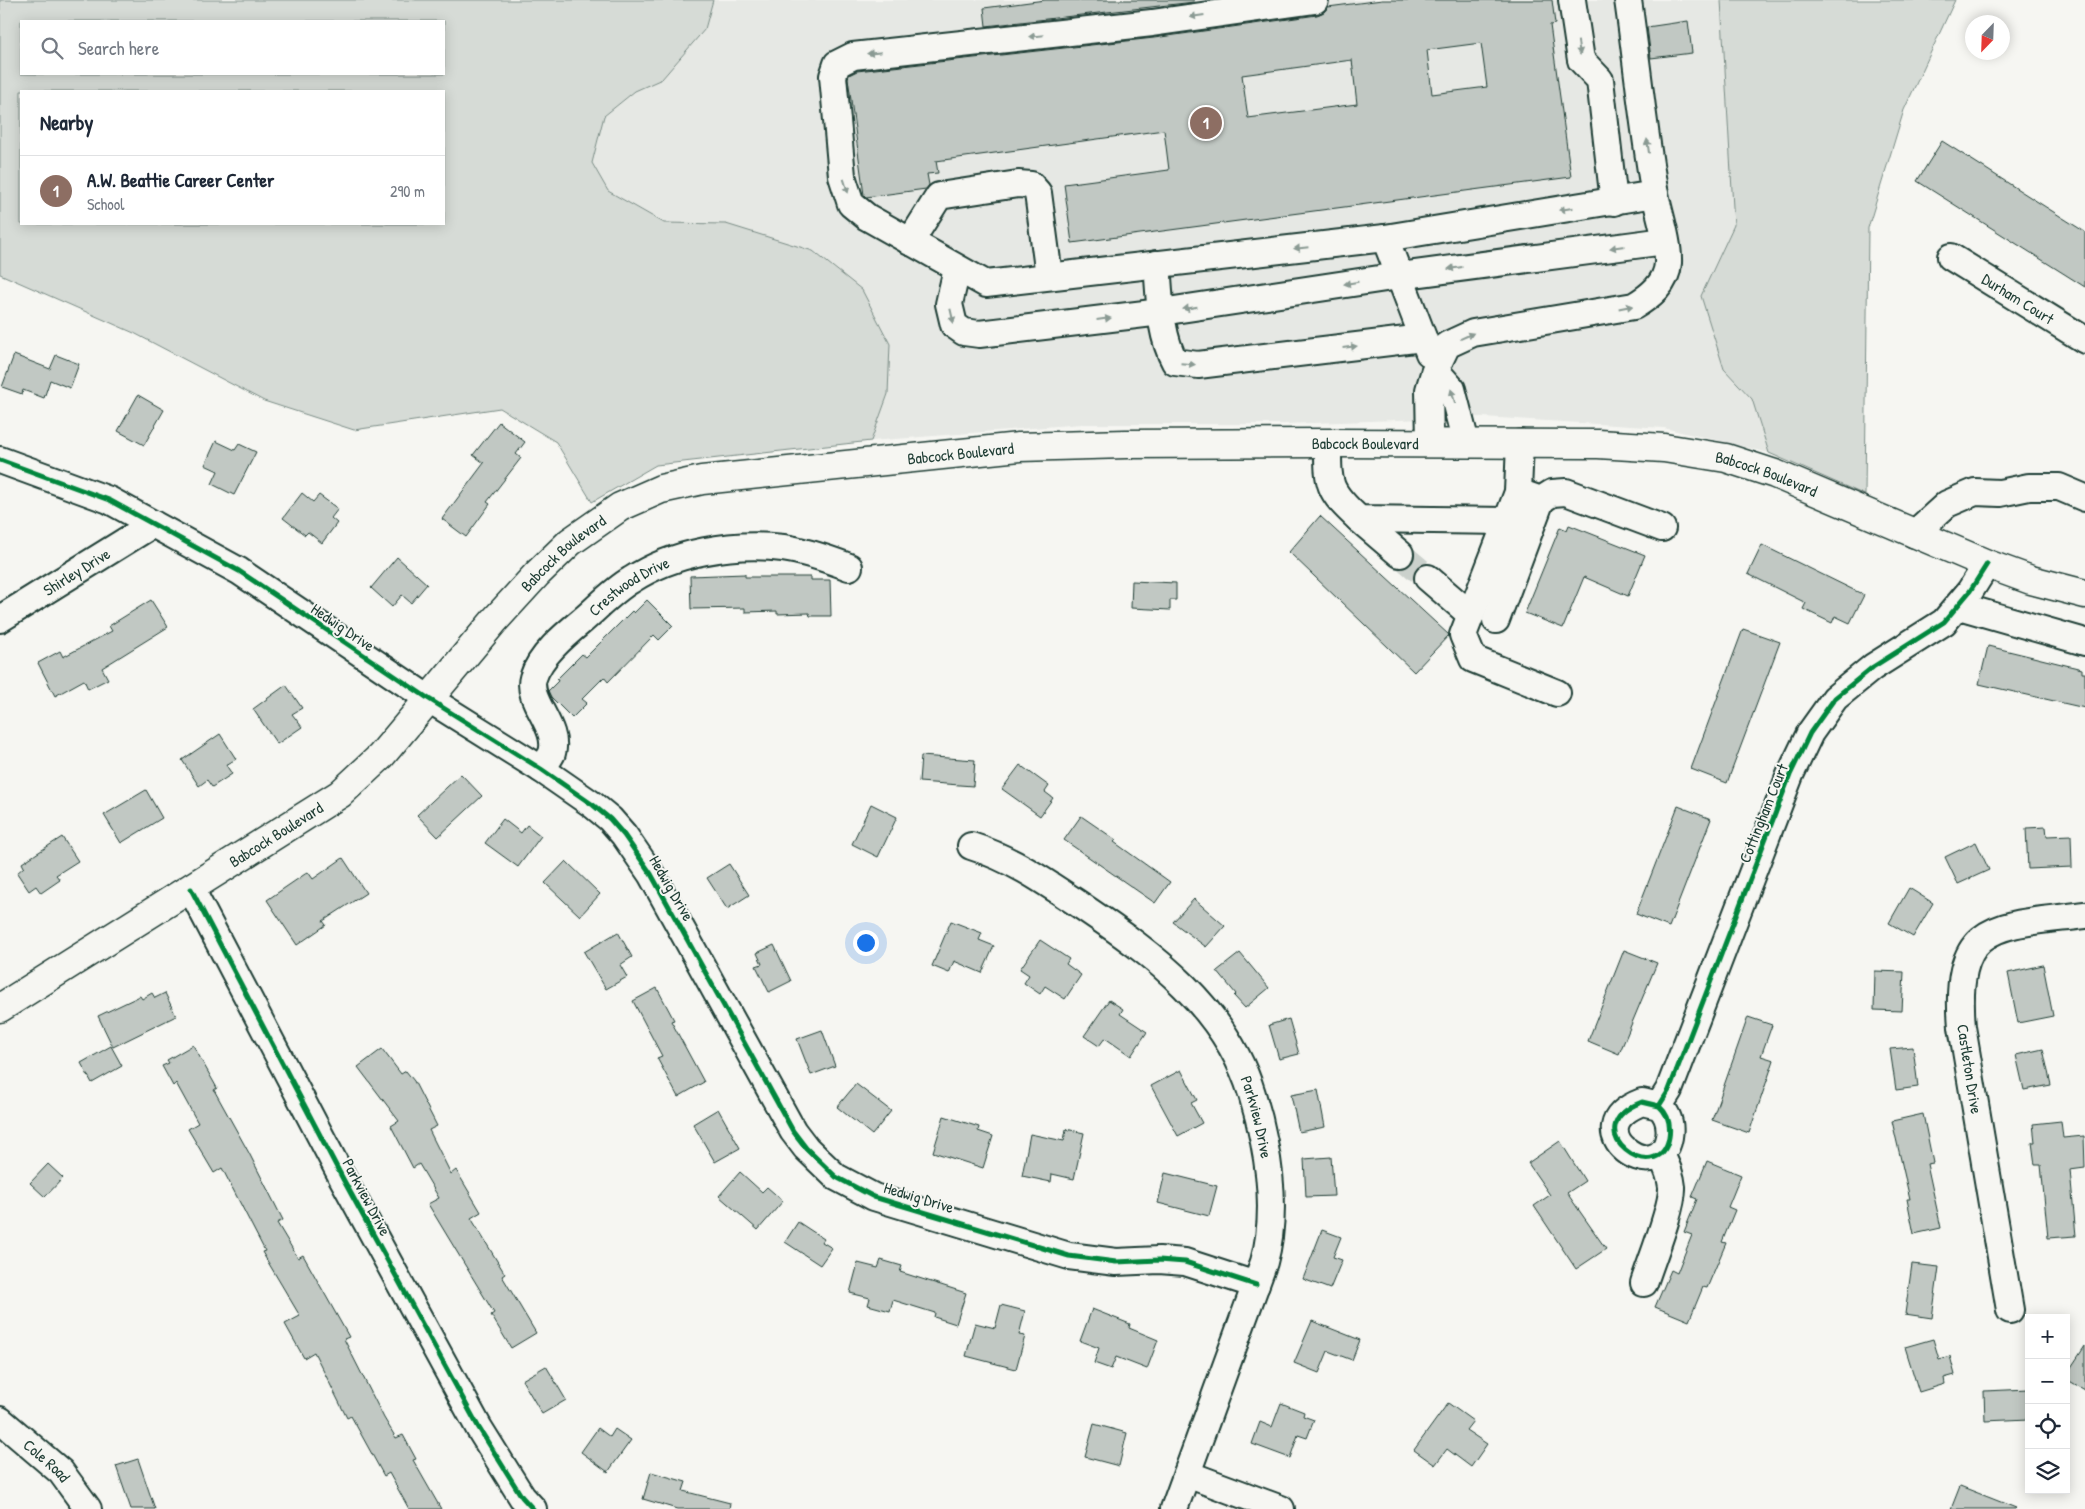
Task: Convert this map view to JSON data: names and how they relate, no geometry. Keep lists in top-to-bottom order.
{
  "streets": {
    "main road": ["Babcock Boulevard"],
    "street": [
      "Durham Court",
      "Shirley Drive",
      "Crestwood Drive",
      "Hedwig Drive",
      "Cottingham Court",
      "Castleton Drive",
      "Parkview Drive",
      "Cole Road"
    ]
  },
  "crossings": [
    ["Babcock Boulevard", "Hedwig Drive"],
    ["Babcock Boulevard", "Cottingham Court"],
    ["Babcock Boulevard", "Parkview Drive"],
    ["Shirley Drive", "Hedwig Drive"],
    ["Crestwood Drive", "Hedwig Drive"],
    ["Hedwig Drive", "Parkview Drive"]
  ],
  "north": "bottom left",
  "page": {
    "search": "Search here",
    "heading": "Nearby",
    "pins": "1",
    "list": [
      {
        "mark": "1",
        "name": "A.W. Beattie Career Center",
        "note": "School",
        "value": "290 m"
      }
    ],
    "map_buttons": ["+", "−"]
  }
}
